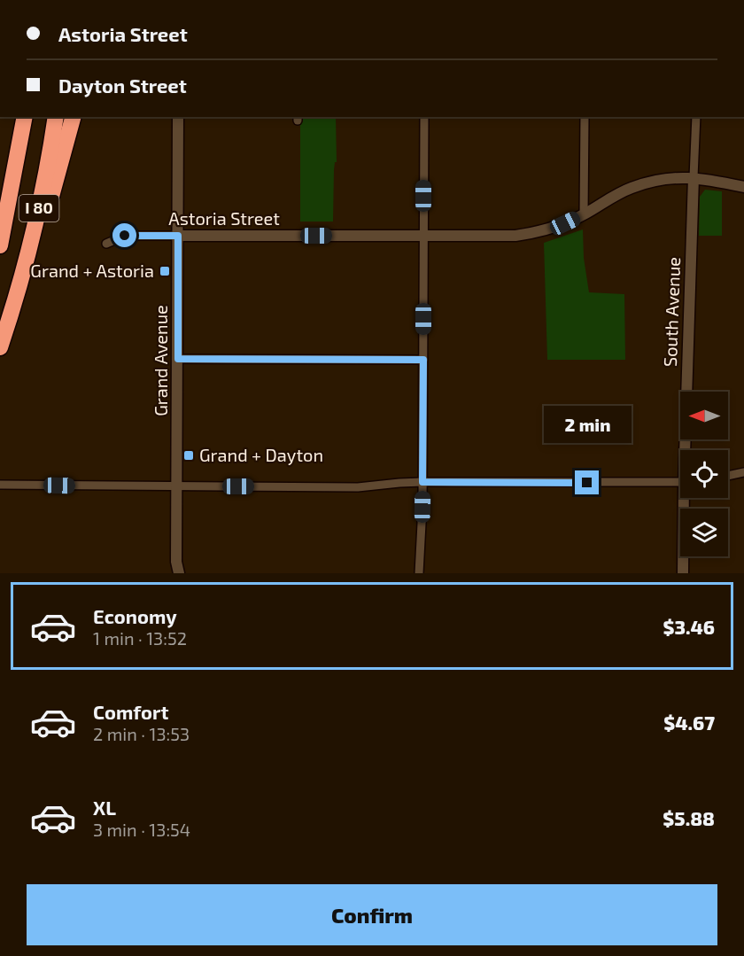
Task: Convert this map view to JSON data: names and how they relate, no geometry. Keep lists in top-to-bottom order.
{
  "streets": {
    "highway": ["I 80"],
    "street": ["Astoria Street", "South Avenue", "Grand Avenue"]
  },
  "crossings": [
    ["Astoria Street", "South Avenue"],
    ["Astoria Street", "Grand Avenue"]
  ],
  "places": {
    "transit": ["Grand + Astoria", "Grand + Dayton"]
  },
  "north": "left",
  "page": {
    "banner": ["Astoria Street", "Dayton Street"],
    "bubble": "2 min",
    "list": [
      {
        "name": "Economy",
        "note": "1 min · 13:52",
        "value": "$3.46"
      },
      {
        "name": "Comfort",
        "note": "2 min · 13:53",
        "value": "$4.67"
      },
      {
        "name": "XL",
        "note": "3 min · 13:54",
        "value": "$5.88"
      }
    ],
    "buttons": "Confirm"
  }
}
